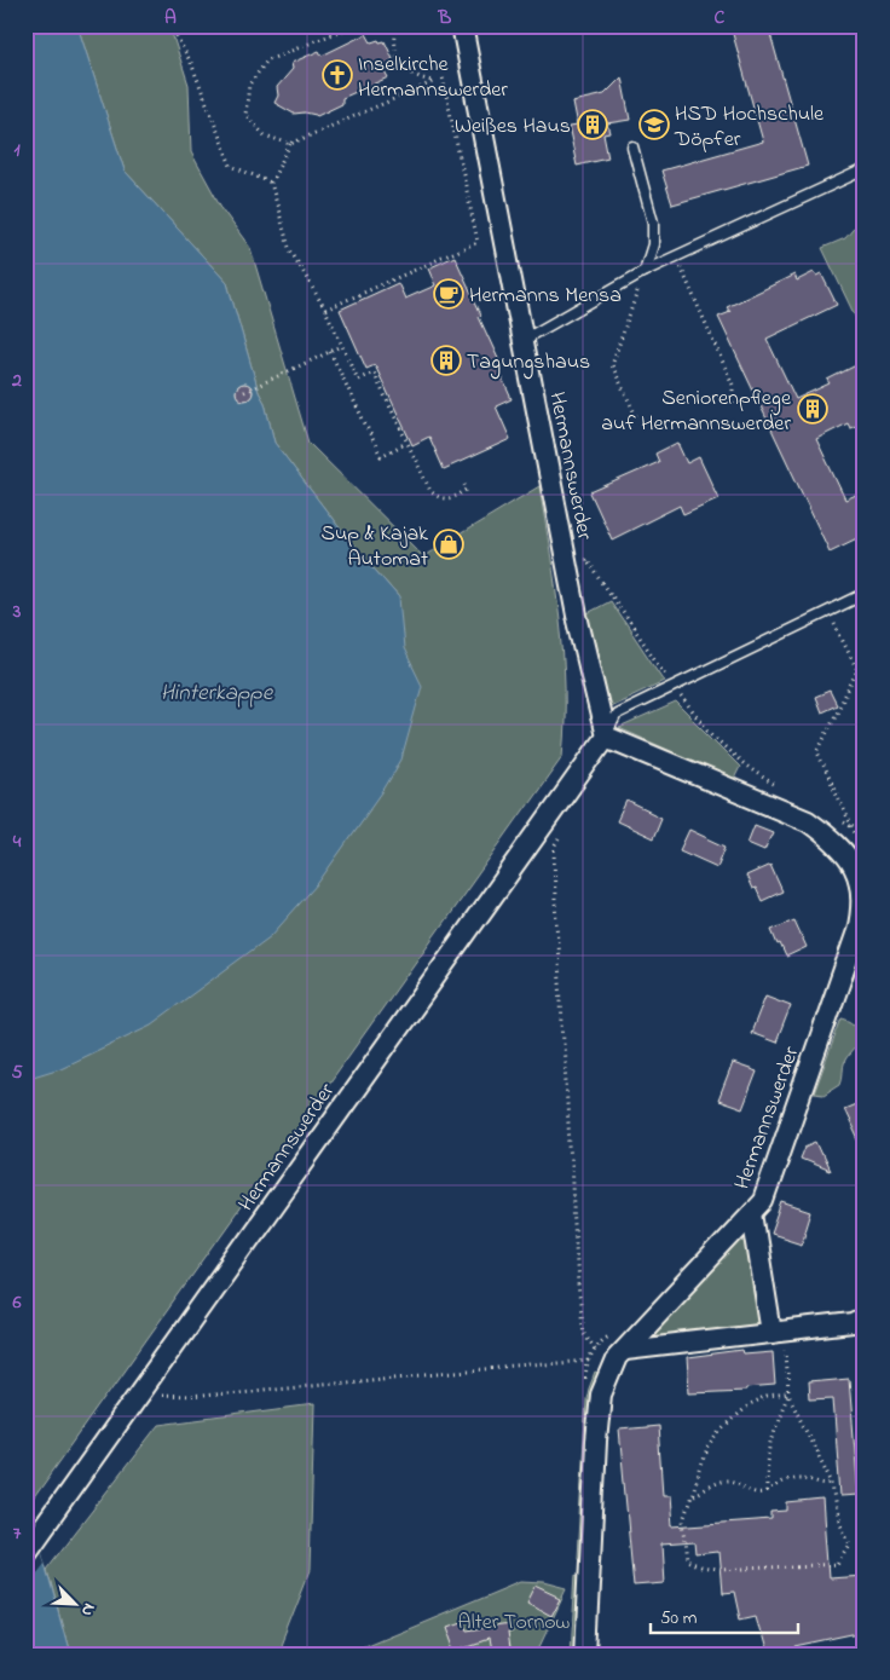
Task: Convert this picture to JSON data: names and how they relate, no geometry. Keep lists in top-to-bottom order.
{
  "streets": {
    "street": ["Hermannswerder"]
  },
  "water": ["Hinterkappe"],
  "parks": ["Alter Tornow"],
  "places": {
    "church": ["Inselkirche Hermannswerder"],
    "building": ["Weißes Haus", "Tagungshaus", "Seniorenpflege auf Hermannswerder"],
    "school or university": ["HSD Hochschule Döpfer"],
    "cafe": ["Hermanns Mensa"],
    "shop": ["Sup & Kajak Automat"]
  },
  "scale_bar": "50 m",
  "north": "bottom right",
  "grid": {
    "columns": ["A", "B", "C"],
    "rows": [
      "1",
      "2",
      "3",
      "4",
      "5",
      "6",
      "7"
    ]
  }
}
